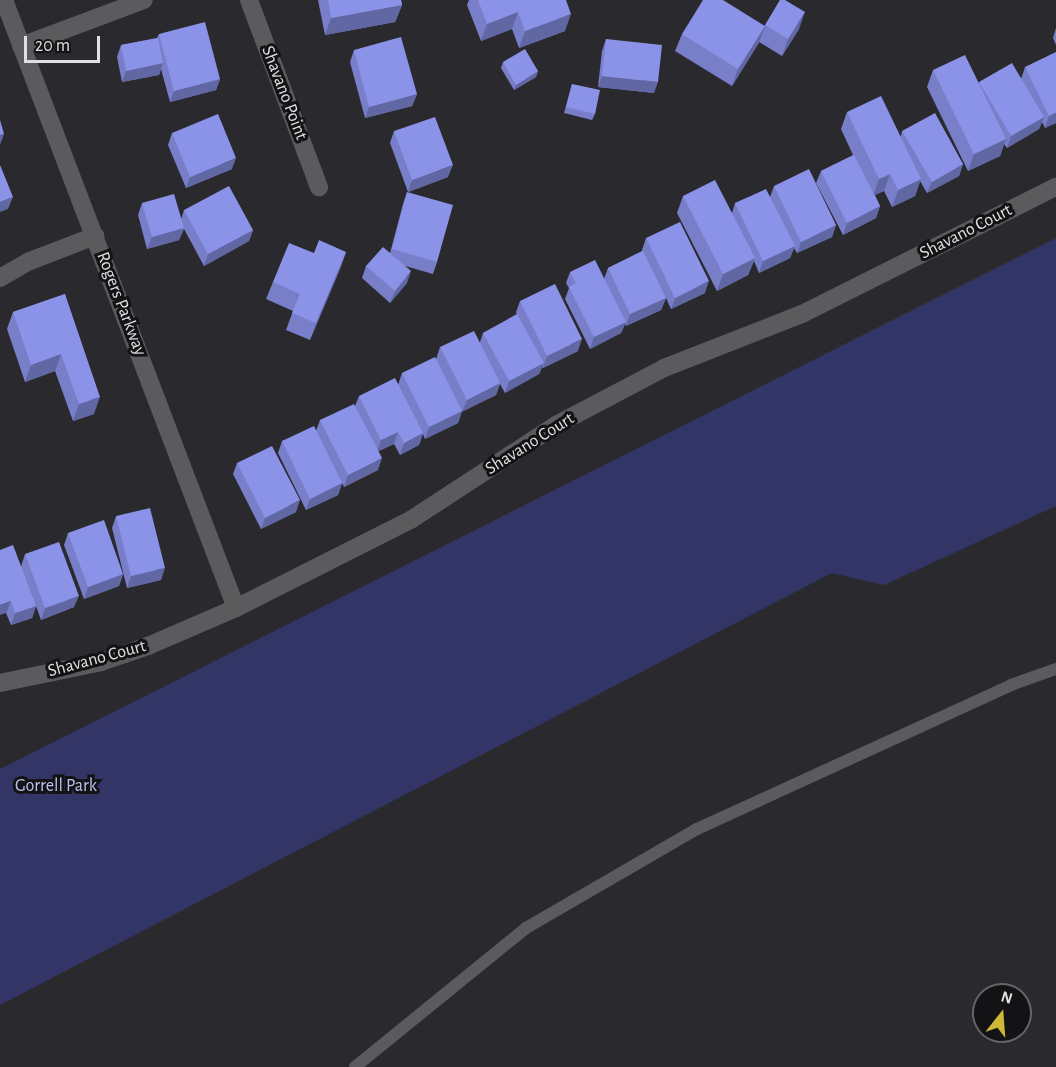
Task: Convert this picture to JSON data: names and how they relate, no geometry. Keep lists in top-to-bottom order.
{
  "streets": {
    "street": ["Shavano Point", "Shavano Court", "Rogers Parkway"]
  },
  "crossings": [
    ["Shavano Court", "Rogers Parkway"]
  ],
  "parks": ["Gorrell Park"],
  "scale_bar": "20 m",
  "north": "top"
}
